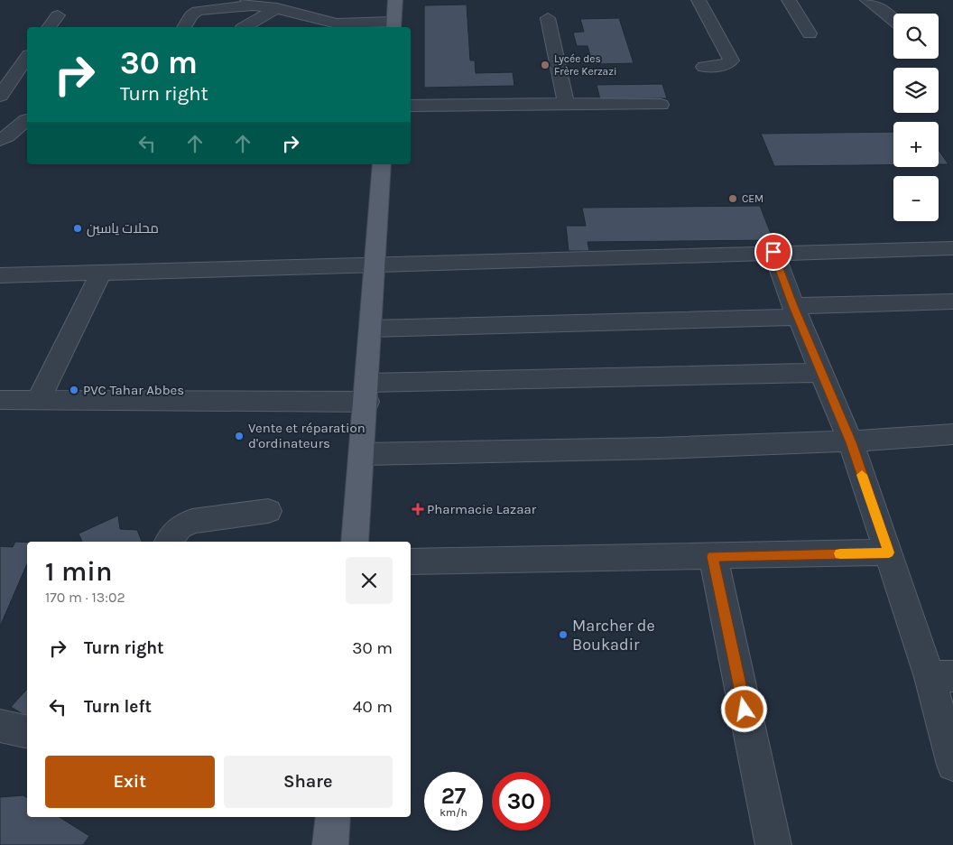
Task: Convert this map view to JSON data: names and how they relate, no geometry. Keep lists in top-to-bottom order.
{
  "places": {
    "other": [
      "Lycée des Frère Kerzazi",
      "CEM",
      "محلات ياسين",
      "PVC Tahar Abbes",
      "Vente et réparation d'ordinateurs",
      "Marcher de Boukadir"
    ],
    "health": ["Pharmacie Lazaar"]
  },
  "page": {
    "map_buttons": ["+", "−"],
    "turn": ["30 m", "Turn right"],
    "heading": ["1 min", "170 m · 13:02"],
    "list": [
      {
        "name": "Turn right",
        "value": "30 m"
      },
      {
        "name": "Turn left",
        "value": "40 m"
      }
    ],
    "buttons": ["Exit", "Share"],
    "speed": "27 km/h",
    "limit": "30"
  }
}
